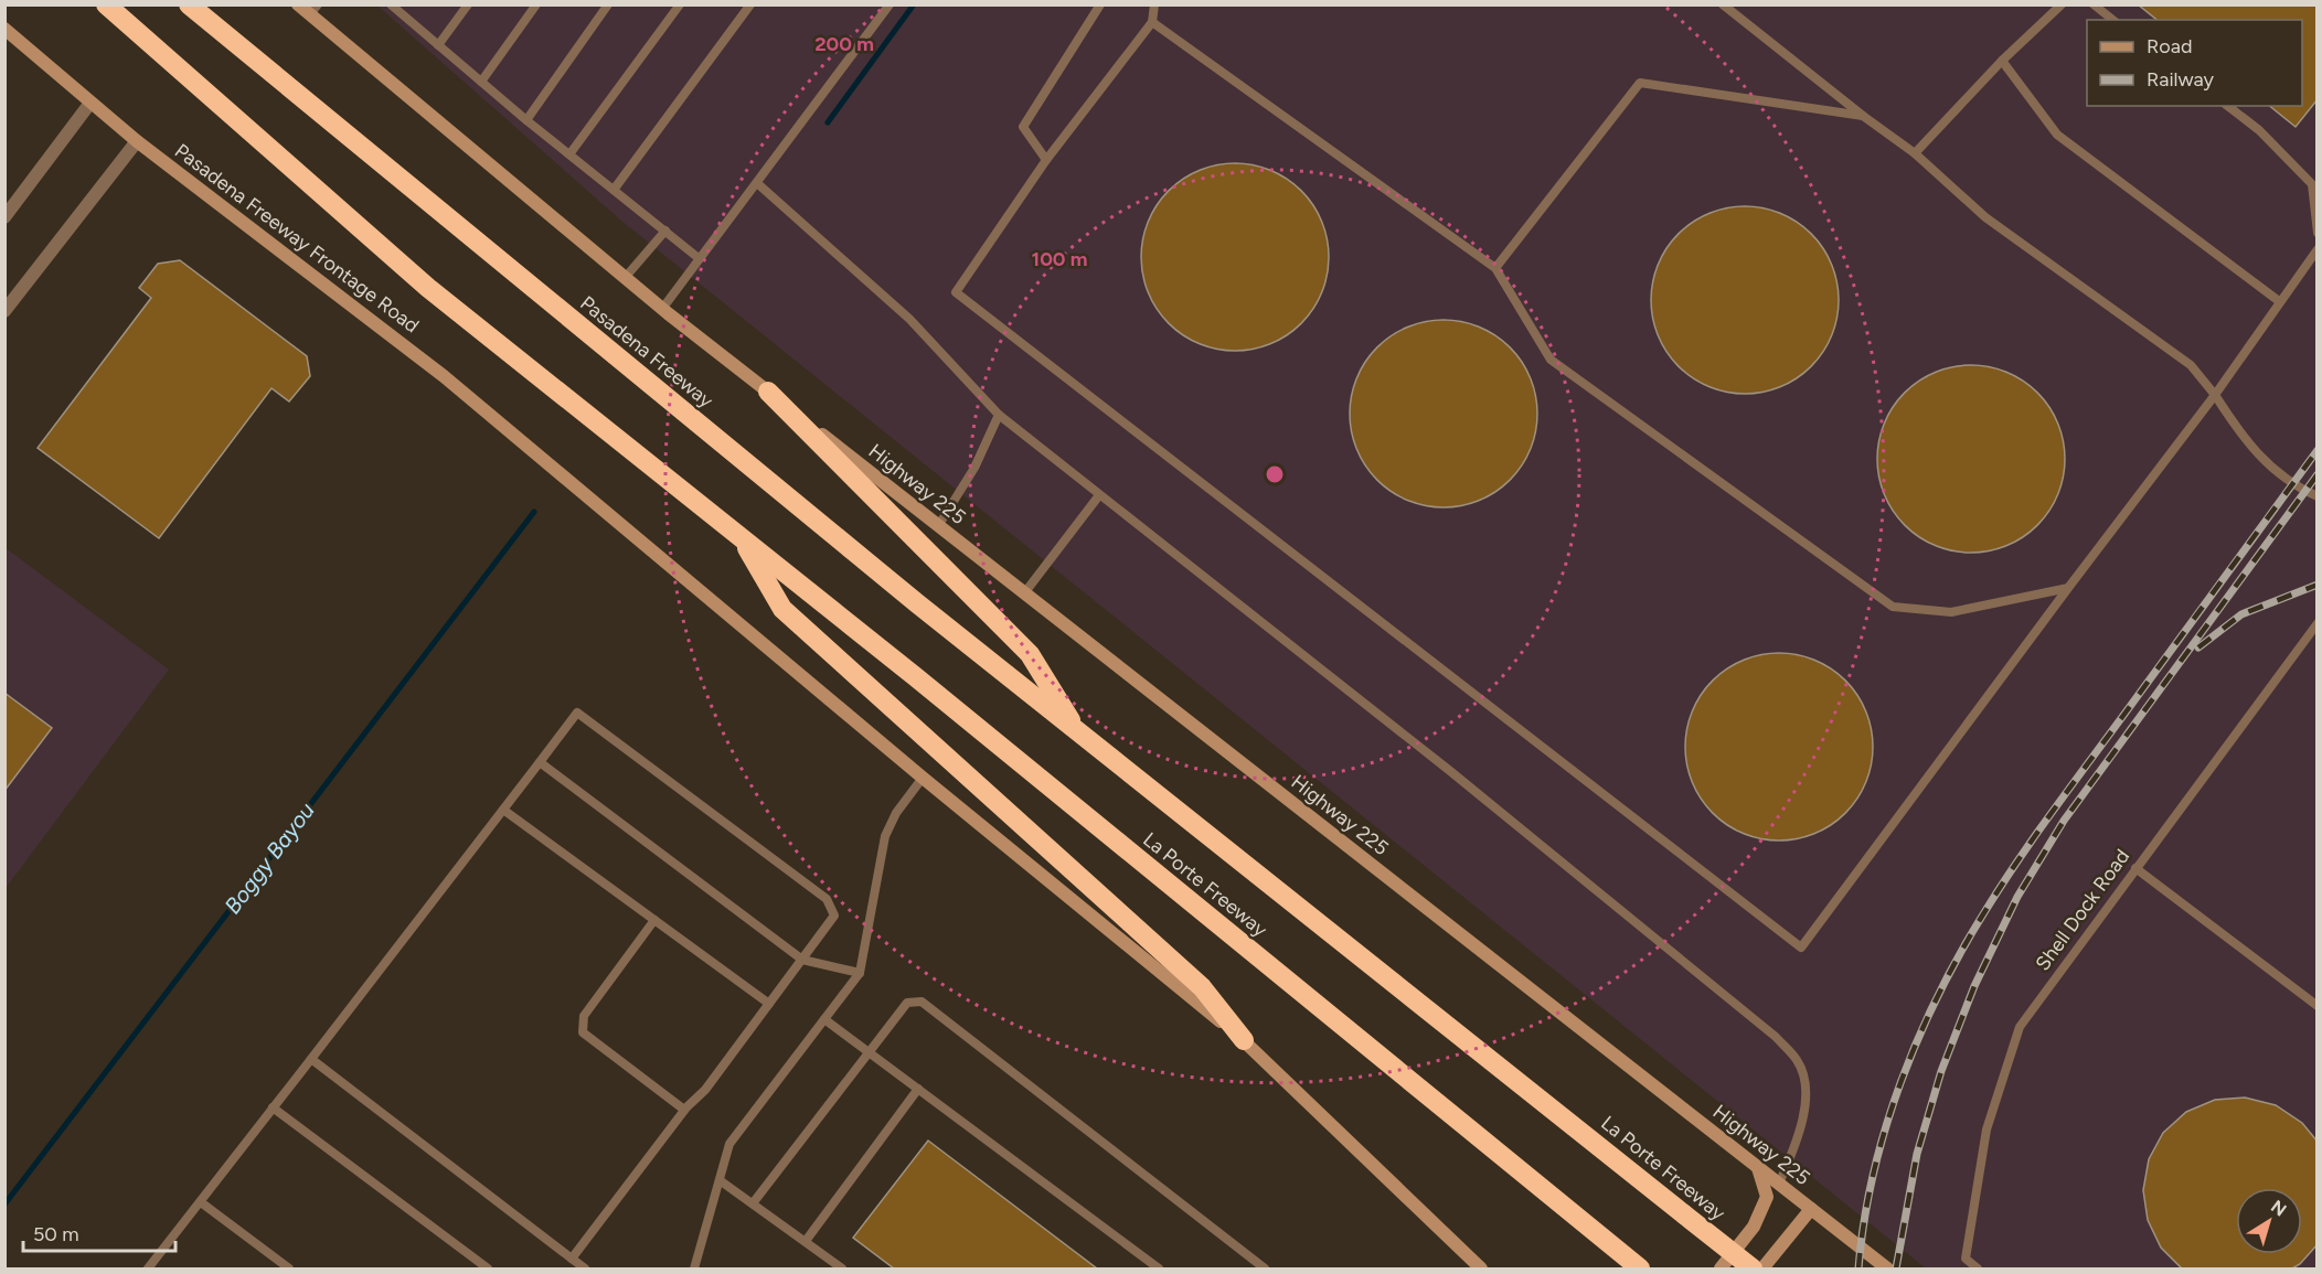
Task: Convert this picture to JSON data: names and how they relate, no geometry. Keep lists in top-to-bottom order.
{
  "streets": {
    "highway": ["Pasadena Freeway", "La Porte Freeway"],
    "main road": ["Pasadena Freeway Frontage Road", "Highway 225"],
    "lane": ["Shell Dock Road"]
  },
  "crossings": [
    ["Pasadena Freeway", "La Porte Freeway"]
  ],
  "water": ["Boggy Bayou"],
  "legend": ["Road", "Railway"],
  "scale_bar": "50 m",
  "north": "top right",
  "rings": ["200 m", "100 m"]
}
